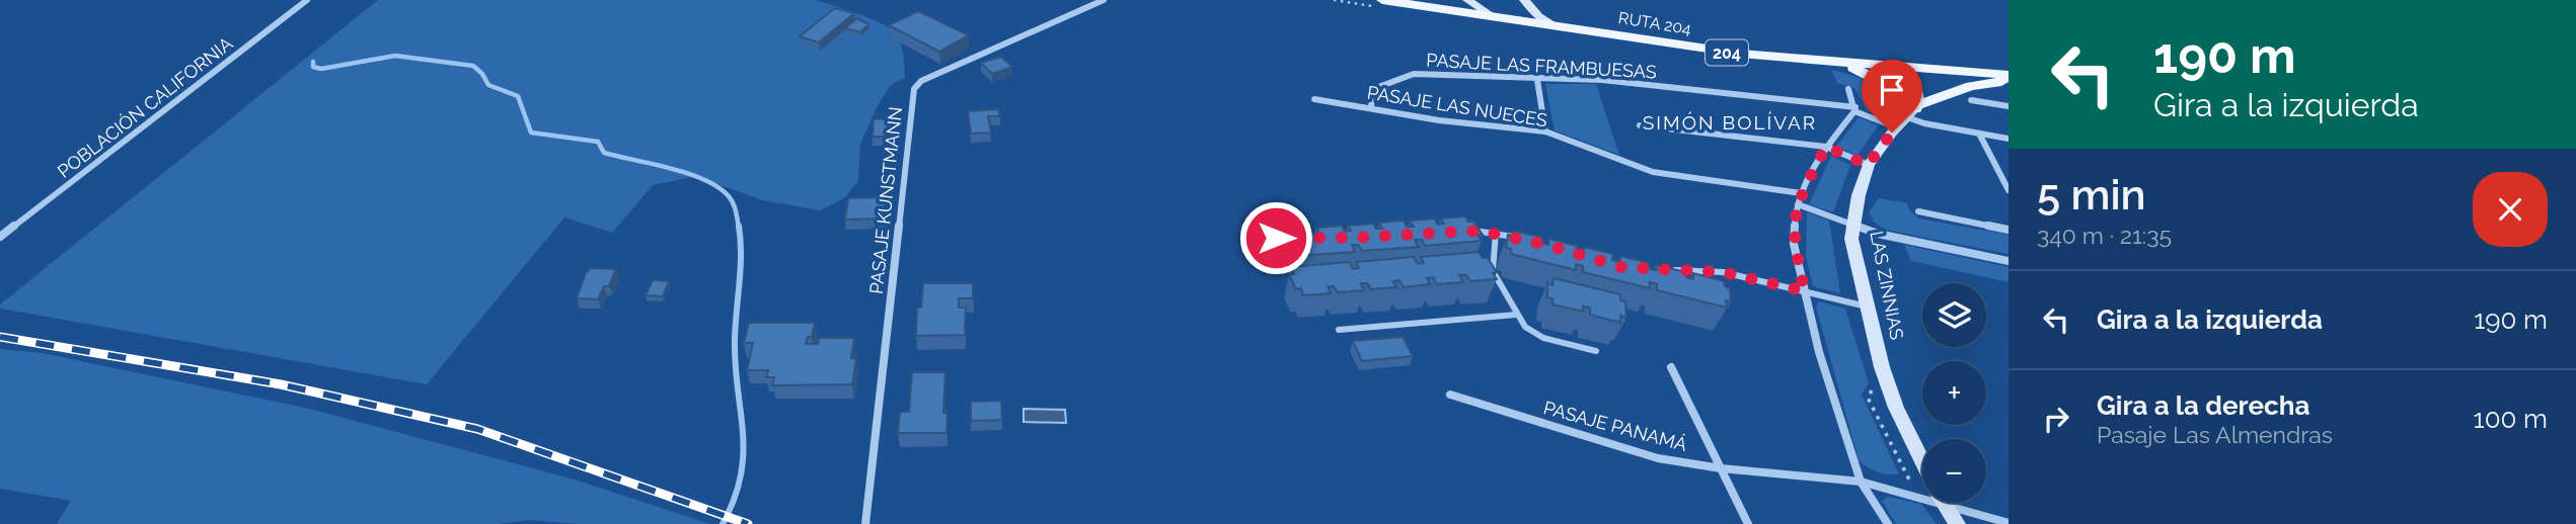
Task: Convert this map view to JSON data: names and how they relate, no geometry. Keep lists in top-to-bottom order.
{
  "streets": {
    "main road": ["RUTA 204", "204"],
    "street": [
      "PASAJE LAS FRAMBUESAS",
      "PASAJE LAS NUECES",
      "POBLACIÓN CALIFORNIA",
      "PASAJE KUNSTMANN",
      "LAS ZINNIAS",
      "PASAJE PANAMÁ"
    ]
  },
  "crossings": [
    ["PASAJE LAS FRAMBUESAS", "PASAJE LAS NUECES"],
    ["PASAJE LAS FRAMBUESAS", "LAS ZINNIAS"]
  ],
  "districts": ["SIMÓN BOLÍVAR"],
  "page": {
    "turn": ["190 m", "Gira a la izquierda"],
    "heading": ["5 min", "340 m · 21:35"],
    "list": [
      {
        "name": "Gira a la izquierda",
        "value": "190 m"
      },
      {
        "name": "Gira a la derecha",
        "note": "Pasaje Las Almendras",
        "value": "100 m"
      }
    ],
    "map_buttons": ["+", "−"]
  }
}
